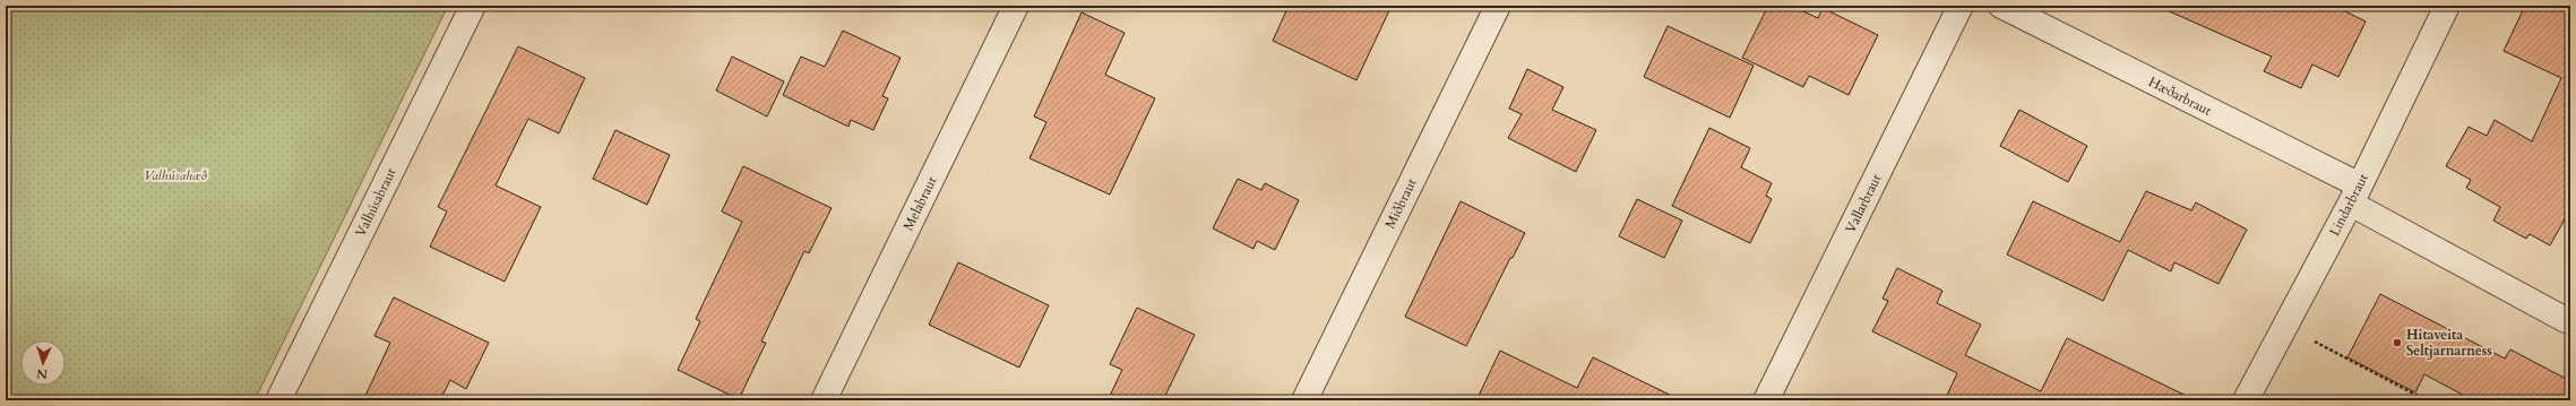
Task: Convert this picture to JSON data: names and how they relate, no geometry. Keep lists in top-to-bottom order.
{
  "streets": {
    "street": [
      "Hæðarbraut",
      "Valhúsabraut",
      "Melabraut",
      "Miðbraut",
      "Vallarbraut",
      "Lindarbraut"
    ]
  },
  "crossings": [
    ["Hæðarbraut", "Lindarbraut"]
  ],
  "parks": ["Valhúsahæð"],
  "places": ["Hitaveita Seltjarnarness"],
  "north": "bottom"
}
